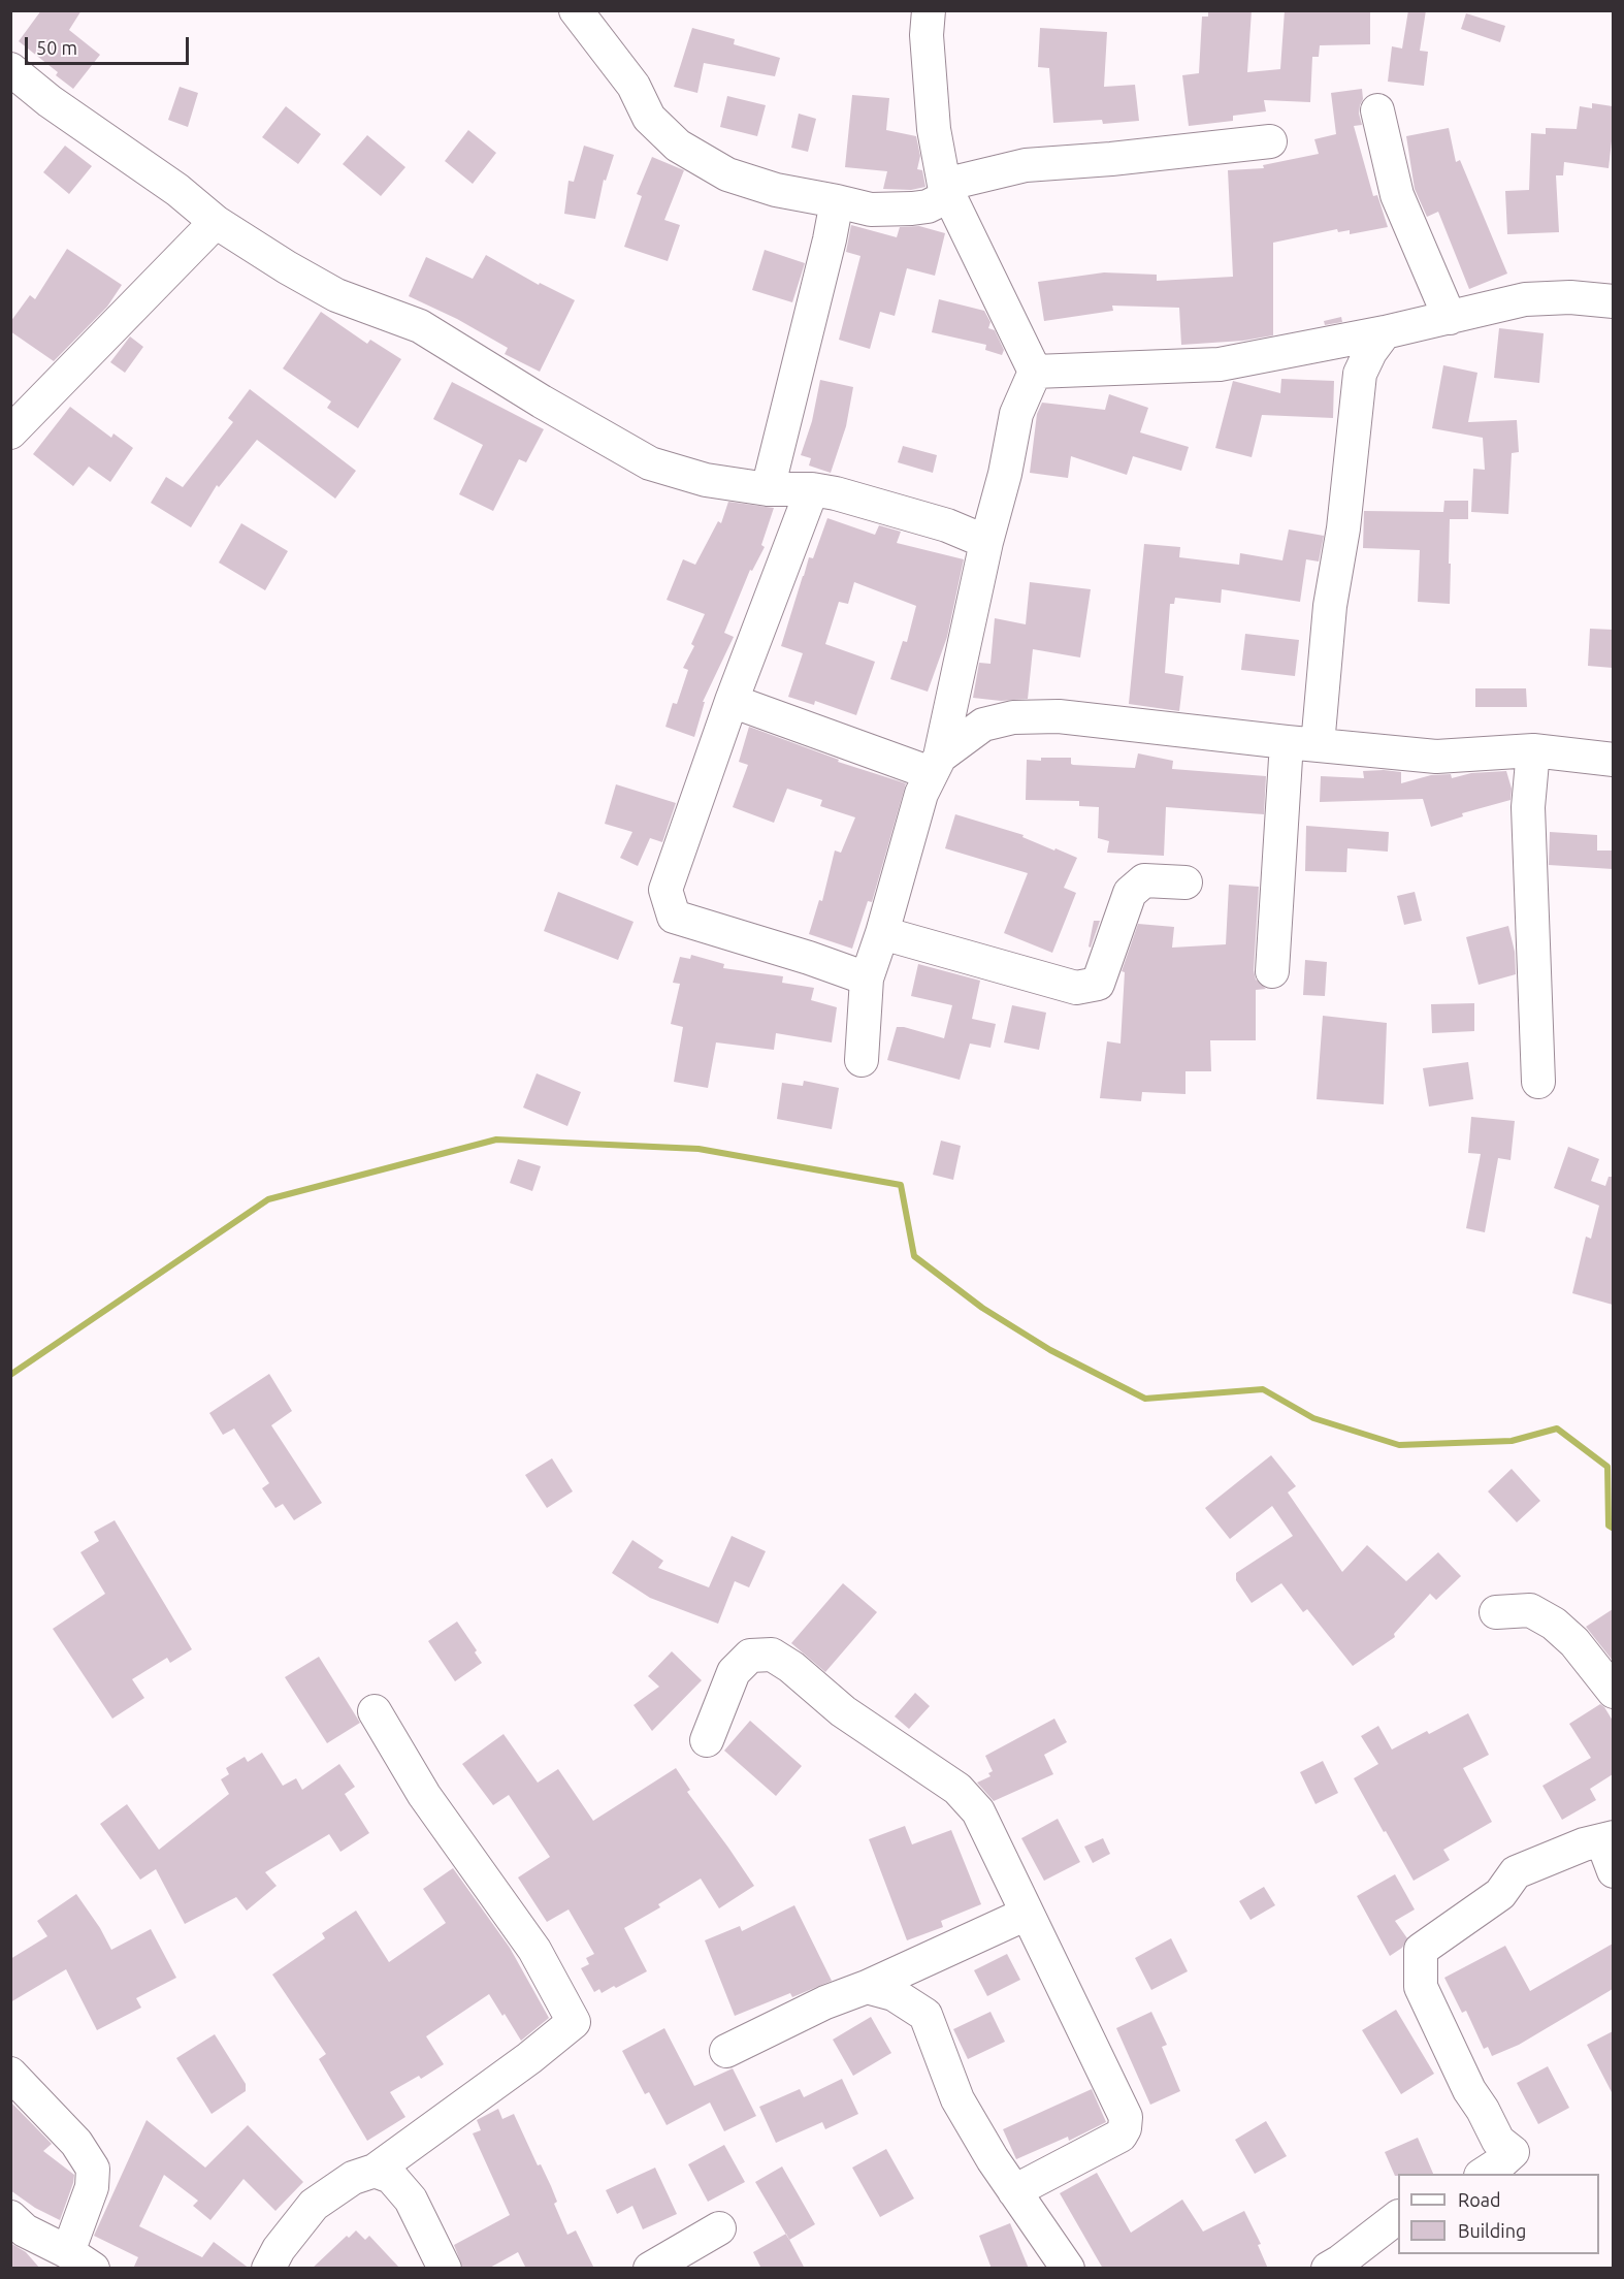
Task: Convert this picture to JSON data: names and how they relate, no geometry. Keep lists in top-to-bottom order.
{
  "legend": ["Road", "Building"],
  "scale_bar": "50 m"
}
